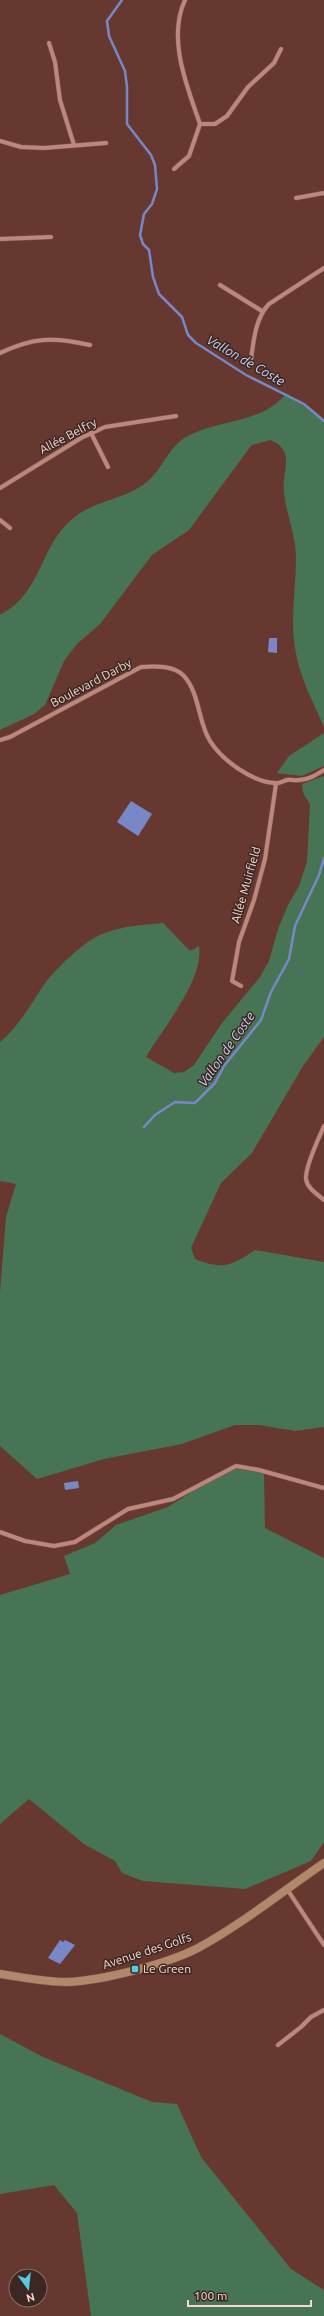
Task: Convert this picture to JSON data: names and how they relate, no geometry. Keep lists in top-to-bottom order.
{
  "streets": {
    "main road": ["Avenue des Golfs"],
    "street": ["Allée Belfry", "Boulevard Darby", "Allée Muirfield"]
  },
  "crossings": [
    ["Boulevard Darby", "Allée Muirfield"]
  ],
  "water": ["Vallon de Coste"],
  "places": {
    "transit": ["Le Green"]
  },
  "scale_bar": "100 m",
  "north": "bottom"
}
